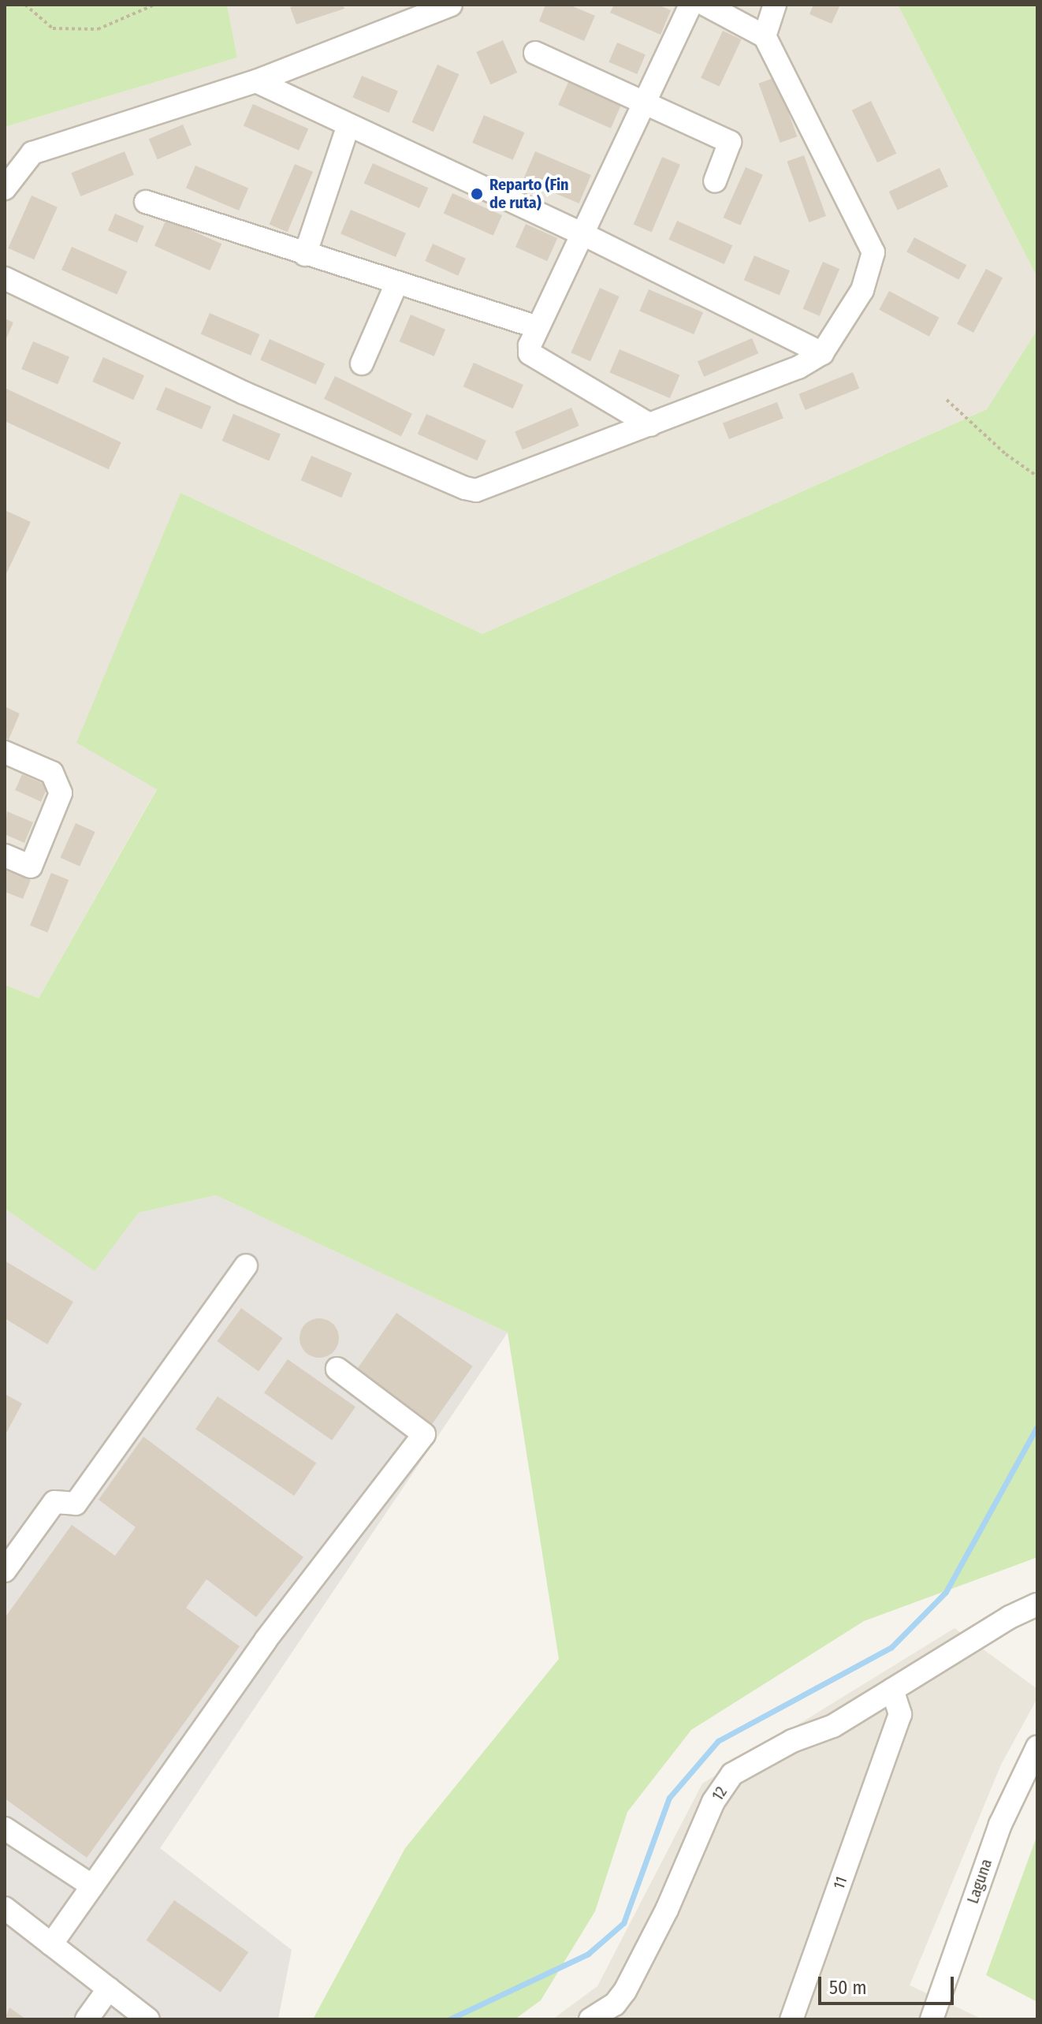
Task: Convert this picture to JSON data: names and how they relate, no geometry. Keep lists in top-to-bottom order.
{
  "streets": {
    "street": ["12", "Laguna", "11"]
  },
  "crossings": [
    ["12", "11"]
  ],
  "places": ["Reparto (Fin de ruta)"],
  "scale_bar": "50 m"
}
